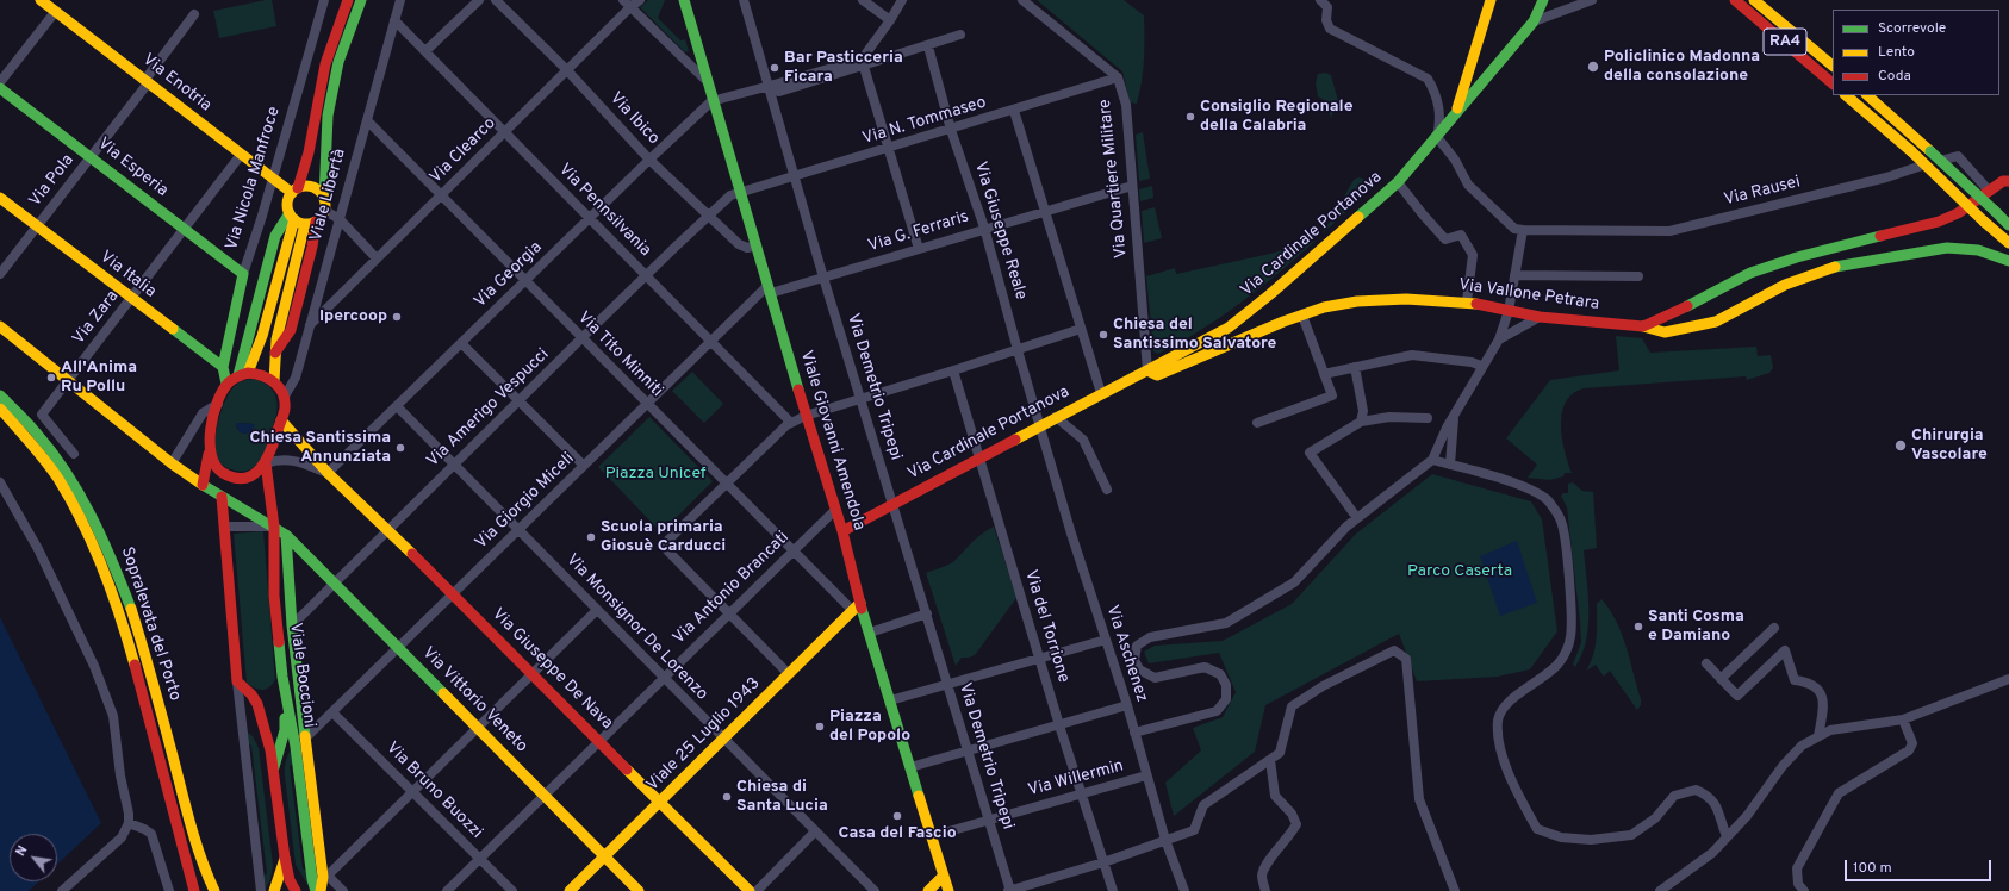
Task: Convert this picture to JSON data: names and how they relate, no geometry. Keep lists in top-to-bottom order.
{
  "streets": {
    "main road": [
      "RA4",
      "Via Enotria",
      "Via Esperia",
      "Via Nicola Manfroce",
      "Viale Libertà",
      "Via Cardinale Portanova",
      "Via Italia",
      "Via Vallone Petrara",
      "Viale Giovanni Amendola",
      "Sopralevata del Porto",
      "Via Giuseppe De Nava",
      "Viale Boccioni",
      "Via Vittorio Veneto",
      "Viale 25 Luglio 1943"
    ],
    "street": [
      "Via Ibico",
      "Via N. Tommaseo",
      "Via Clearco",
      "Via Quartiere Militare",
      "Via Pola",
      "Via Rausei",
      "Via Pennsilvania",
      "Via Giuseppe Reale",
      "Via G. Ferraris",
      "Via Georgia",
      "Via Zara",
      "Via Tito Minniti",
      "Via Demetrio Tripepi",
      "Via Amerigo Vespucci",
      "Via Giorgio Miceli",
      "Via Antonio Brancati",
      "Via del Torrione",
      "Via Monsignor De Lorenzo",
      "Via Aschenez",
      "Via Willermin",
      "Via Bruno Buozzi"
    ]
  },
  "crossings": [
    ["Via Enotria", "Via Nicola Manfroce"],
    ["Via Enotria", "Via Pola"],
    ["Via Enotria", "Viale Libertà"],
    ["Via Enotria", "Via Zara"],
    ["Via Ibico", "Via Clearco"],
    ["Via Ibico", "Via Georgia"],
    ["Via Ibico", "Via Amerigo Vespucci"],
    ["Via Ibico", "Viale Giovanni Amendola"],
    ["Via N. Tommaseo", "Via Quartiere Militare"],
    ["Via N. Tommaseo", "Via Giuseppe Reale"],
    ["Via N. Tommaseo", "Via Demetrio Tripepi"],
    ["Via N. Tommaseo", "Via Amerigo Vespucci"],
    ["Via N. Tommaseo", "Viale Giovanni Amendola"],
    ["Via Clearco", "Viale Libertà"],
    ["Via Clearco", "Via Pennsilvania"],
    ["Via Clearco", "Via Tito Minniti"],
    ["Via Esperia", "Via Nicola Manfroce"],
    ["Via Esperia", "Via Pola"],
    ["Via Esperia", "Via Zara"],
    ["Via Nicola Manfroce", "Via Italia"],
    ["Via Quartiere Militare", "Via G. Ferraris"],
    ["Via Quartiere Militare", "Via Cardinale Portanova"],
    ["Via Quartiere Militare", "Via Vallone Petrara"],
    ["Via Pola", "Via Italia"],
    ["Via Rausei", "Via Vallone Petrara"],
    ["Viale Libertà", "Via Pennsilvania"],
    ["Viale Libertà", "Via Tito Minniti"],
    ["Viale Libertà", "Via Giuseppe De Nava"],
    ["Viale Libertà", "Viale Boccioni"],
    ["Via Pennsilvania", "Via Georgia"],
    ["Via Pennsilvania", "Via Amerigo Vespucci"],
    ["Via Pennsilvania", "Via Giorgio Miceli"],
    ["Via Giuseppe Reale", "Via G. Ferraris"],
    ["Via Giuseppe Reale", "Via Cardinale Portanova"],
    ["Via Giuseppe Reale", "Via Aschenez"],
    ["Via G. Ferraris", "Via Demetrio Tripepi"],
    ["Via G. Ferraris", "Viale Giovanni Amendola"],
    ["Via G. Ferraris", "Via Giorgio Miceli"],
    ["Via Cardinale Portanova", "Via Vallone Petrara"],
    ["Via Cardinale Portanova", "Via Demetrio Tripepi"],
    ["Via Cardinale Portanova", "Viale Giovanni Amendola"],
    ["Via Cardinale Portanova", "Via del Torrione"],
    ["Via Cardinale Portanova", "Via Aschenez"],
    ["Via Italia", "Via Zara"],
    ["Via Georgia", "Via Tito Minniti"],
    ["Via Georgia", "Viale Giovanni Amendola"],
    ["Via Georgia", "Via Monsignor De Lorenzo"],
    ["Via Georgia", "Via Giuseppe De Nava"],
    ["Via Zara", "Via Vittorio Veneto"],
    ["Via Tito Minniti", "Via Amerigo Vespucci"],
    ["Via Tito Minniti", "Via Giorgio Miceli"],
    ["Via Tito Minniti", "Via Antonio Brancati"],
    ["Via Tito Minniti", "Viale 25 Luglio 1943"],
    ["Via Demetrio Tripepi", "Via Willermin"],
    ["Via Amerigo Vespucci", "Viale Giovanni Amendola"],
    ["Via Amerigo Vespucci", "Via Monsignor De Lorenzo"],
    ["Via Amerigo Vespucci", "Via Giuseppe De Nava"],
    ["Via Amerigo Vespucci", "Viale Boccioni"],
    ["Via Amerigo Vespucci", "Via Vittorio Veneto"],
    ["Viale Giovanni Amendola", "Via Giorgio Miceli"],
    ["Viale Giovanni Amendola", "Via Antonio Brancati"],
    ["Viale Giovanni Amendola", "Viale 25 Luglio 1943"],
    ["Viale Giovanni Amendola", "Via Willermin"],
    ["Via Giorgio Miceli", "Via Monsignor De Lorenzo"],
    ["Via Giorgio Miceli", "Via Giuseppe De Nava"],
    ["Via Giorgio Miceli", "Viale Boccioni"],
    ["Via Giorgio Miceli", "Via Vittorio Veneto"],
    ["Via Giorgio Miceli", "Via Bruno Buozzi"],
    ["Via Antonio Brancati", "Via Monsignor De Lorenzo"],
    ["Via Antonio Brancati", "Via Giuseppe De Nava"],
    ["Via Antonio Brancati", "Via Vittorio Veneto"],
    ["Via Antonio Brancati", "Via Bruno Buozzi"],
    ["Via del Torrione", "Via Willermin"],
    ["Via Monsignor De Lorenzo", "Viale 25 Luglio 1943"],
    ["Via Aschenez", "Via Willermin"],
    ["Via Giuseppe De Nava", "Viale Boccioni"],
    ["Via Giuseppe De Nava", "Viale 25 Luglio 1943"],
    ["Viale Boccioni", "Via Vittorio Veneto"],
    ["Via Vittorio Veneto", "Viale 25 Luglio 1943"]
  ],
  "parks": ["Piazza Unicef", "Parco Caserta"],
  "places": [
    "Policlinico Madonna della consolazione",
    "Bar Pasticceria Ficara",
    "Consiglio Regionale della Calabria",
    "Ipercoop",
    "Chiesa del Santissimo Salvatore",
    "All'Anima Ru Pollu",
    "Chirurgia Vascolare",
    "Chiesa Santissima Annunziata",
    "Scuola primaria Giosuè Carducci",
    "Santi Cosma e Damiano",
    "Piazza del Popolo",
    "Chiesa di Santa Lucia",
    "Casa del Fascio"
  ],
  "legend": ["Scorrevole", "Lento", "Coda"],
  "scale_bar": "100 m",
  "north": "top left"
}
